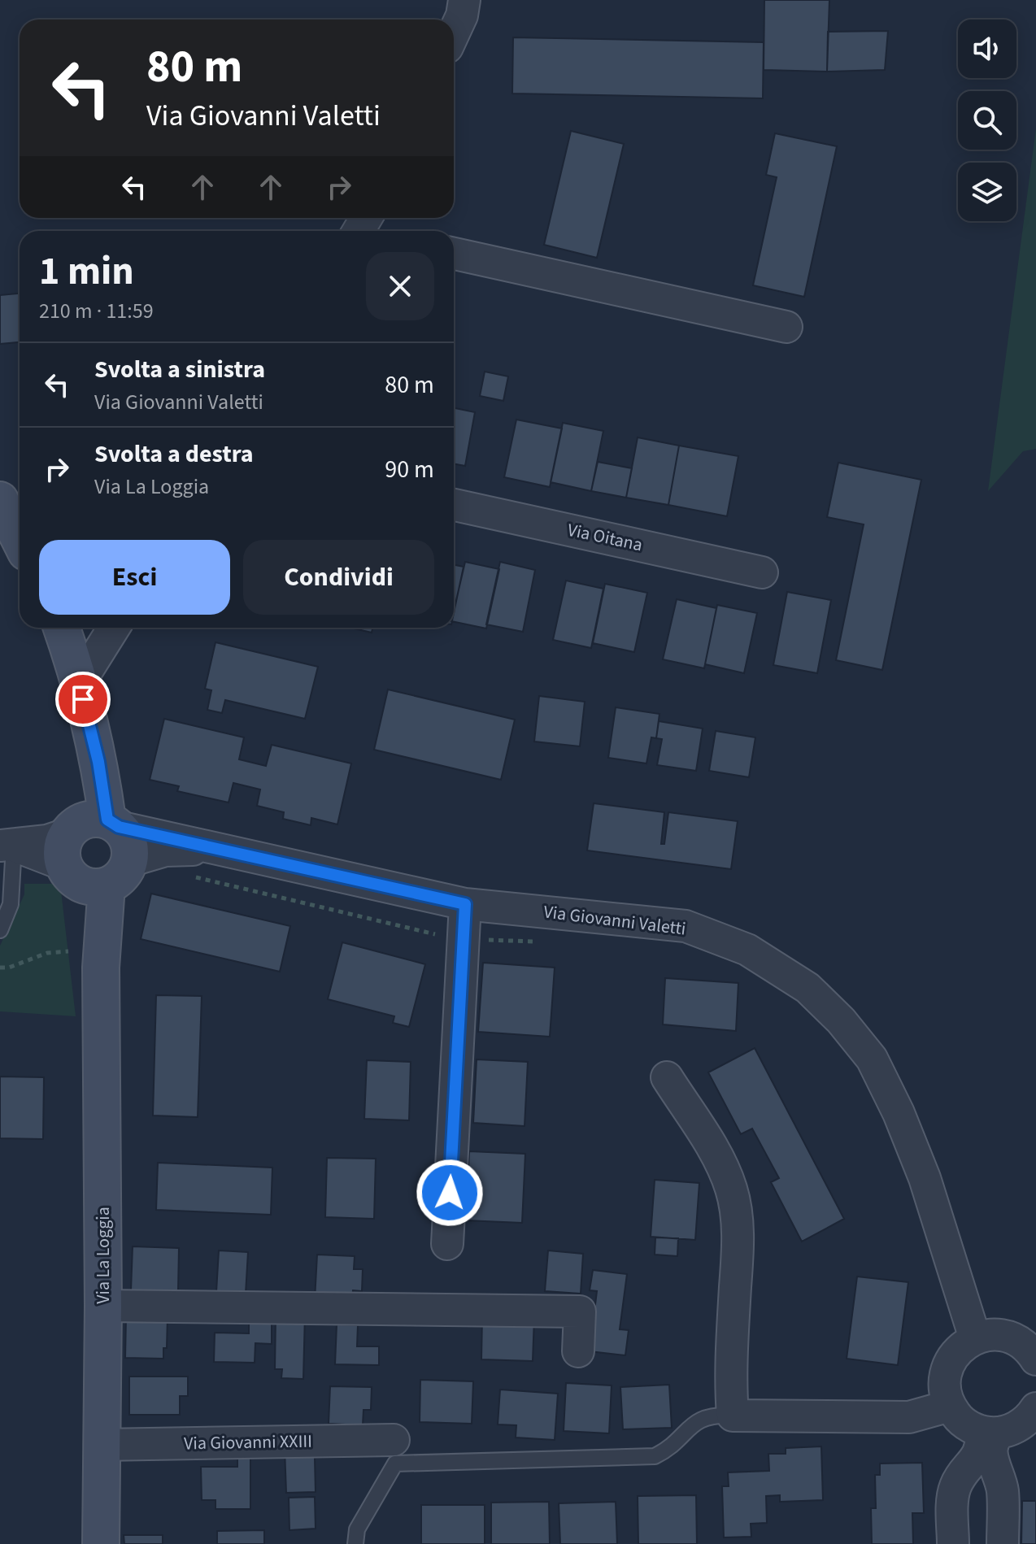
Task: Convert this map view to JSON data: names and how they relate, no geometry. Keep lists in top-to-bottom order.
{
  "streets": {
    "street": [
      "Via Oitana",
      "Via Giovanni Valetti",
      "Via La Loggia",
      "Via Giovanni XXIII"
    ]
  },
  "crossings": [
    ["Via Giovanni Valetti", "Via La Loggia"],
    ["Via La Loggia", "Via Giovanni XXIII"]
  ],
  "page": {
    "turn": ["80 m", "Via Giovanni Valetti"],
    "heading": ["1 min", "210 m · 11:59"],
    "list": [
      {
        "name": "Svolta a sinistra",
        "note": "Via Giovanni Valetti",
        "value": "80 m"
      },
      {
        "name": "Svolta a destra",
        "note": "Via La Loggia",
        "value": "90 m"
      }
    ],
    "buttons": ["Esci", "Condividi"]
  }
}
